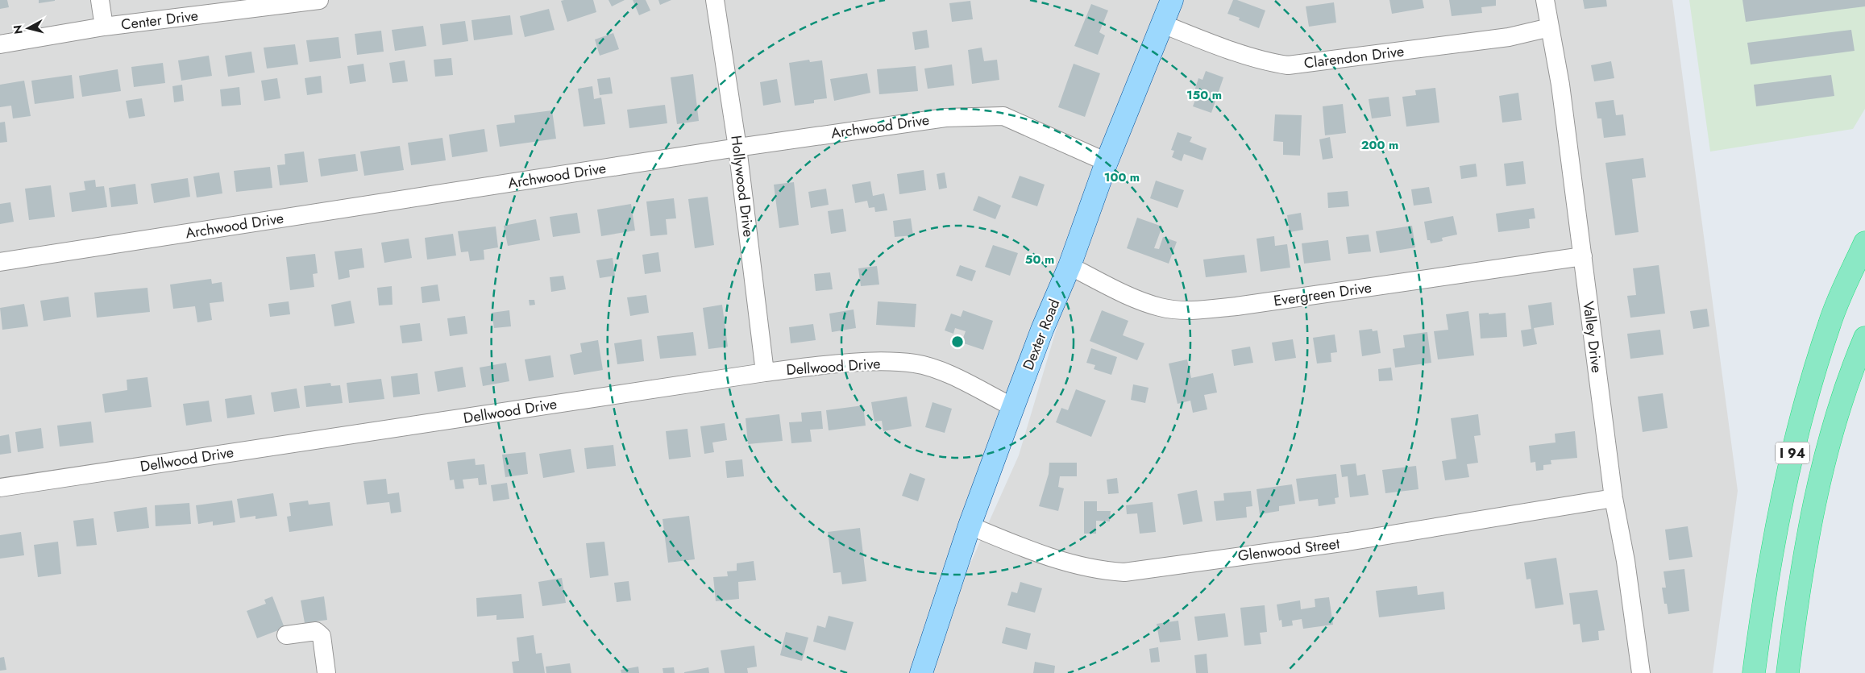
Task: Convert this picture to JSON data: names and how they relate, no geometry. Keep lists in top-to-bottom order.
{
  "streets": {
    "highway": ["I 94"],
    "main road": ["Dexter Road"],
    "street": [
      "Center Drive",
      "Clarendon Drive",
      "Archwood Drive",
      "Hollywood Drive",
      "Evergreen Drive",
      "Valley Drive",
      "Dellwood Drive",
      "Glenwood Street"
    ]
  },
  "crossings": [
    ["Clarendon Drive", "Dexter Road"],
    ["Clarendon Drive", "Valley Drive"],
    ["Archwood Drive", "Hollywood Drive"],
    ["Archwood Drive", "Dexter Road"],
    ["Hollywood Drive", "Dellwood Drive"],
    ["Evergreen Drive", "Dexter Road"],
    ["Evergreen Drive", "Valley Drive"],
    ["Dexter Road", "Dellwood Drive"],
    ["Dexter Road", "Glenwood Street"],
    ["Valley Drive", "Glenwood Street"]
  ],
  "north": "left",
  "rings": [
    "150 m",
    "200 m",
    "100 m",
    "50 m"
  ]
}
